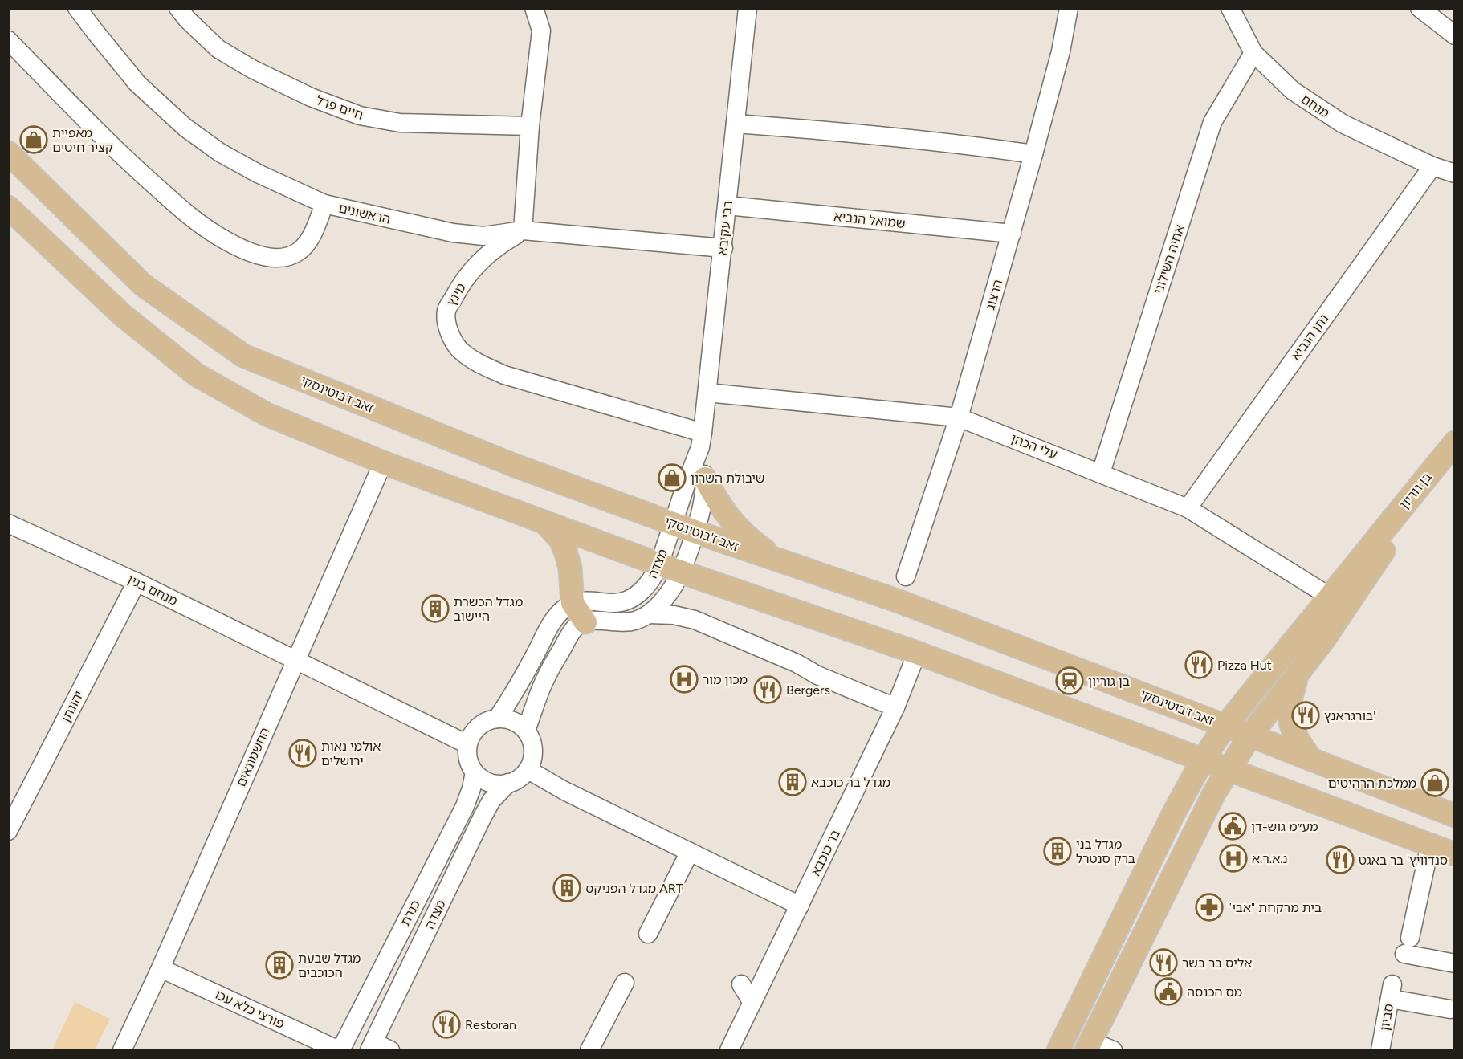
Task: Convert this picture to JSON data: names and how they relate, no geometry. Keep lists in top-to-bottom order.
{
  "streets": {
    "main road": ["זאב ז'בוטינסקי", "בן גוריון"],
    "street": [
      "מנחם",
      "חיים פרל",
      "הראשונים",
      "שמואל הנביא",
      "רבי עקיבא",
      "אחיה השילוני",
      "מינץ",
      "הרצוג",
      "נתן הנביא",
      "עלי הכהן",
      "מצדה",
      "מנחם בגין",
      "יהונתן",
      "החשמונאים",
      "בר כוכבא",
      "כנרת",
      "פורצי כלא עכו",
      "סביון"
    ]
  },
  "crossings": [
    ["מנחם", "אחיה השילוני"],
    ["מנחם", "נתן הנביא"],
    ["הראשונים", "רבי עקיבא"],
    ["הראשונים", "מינץ"],
    ["שמואל הנביא", "רבי עקיבא"],
    ["שמואל הנביא", "הרצוג"],
    ["רבי עקיבא", "מינץ"],
    ["רבי עקיבא", "זאב ז'בוטינסקי"],
    ["רבי עקיבא", "עלי הכהן"],
    ["רבי עקיבא", "מצדה"],
    ["אחיה השילוני", "עלי הכהן"],
    ["הרצוג", "עלי הכהן"],
    ["נתן הנביא", "עלי הכהן"],
    ["זאב ז'בוטינסקי", "בן גוריון"],
    ["זאב ז'בוטינסקי", "מצדה"],
    ["עלי הכהן", "בן גוריון"],
    ["מצדה", "מנחם בגין"],
    ["מצדה", "כנרת"],
    ["מנחם בגין", "יהונתן"],
    ["מנחם בגין", "החשמונאים"],
    ["מנחם בגין", "כנרת"],
    ["החשמונאים", "פורצי כלא עכו"],
    ["כנרת", "פורצי כלא עכו"]
  ],
  "places": {
    "shop": ["מאפיית קציר חיטים", "שיבולת השרון", "ממלכת הרהיטים"],
    "building": [
      "מגדל הכשרת היישוב",
      "מגדל בר כוכבא",
      "מגדל בני ברק סנטרל",
      "מגדל הפניקס ART",
      "מגדל שבעת הכוכבים"
    ],
    "restaurant": [
      "Pizza Hut",
      "Bergers",
      "בורגראנץ'",
      "אולמי נאות ירושלים",
      "סנדוויץ' בר באגט",
      "אליס בר בשר",
      "Restoran"
    ],
    "hospital": ["מכון מור", "נ.א.ר.א"],
    "station": ["בן גוריון"],
    "public building": ["מע״מ גוש-דן", "מס הכנסה"],
    "pharmacy": ["\"בית מרקחת \"אבי"]
  }
}
